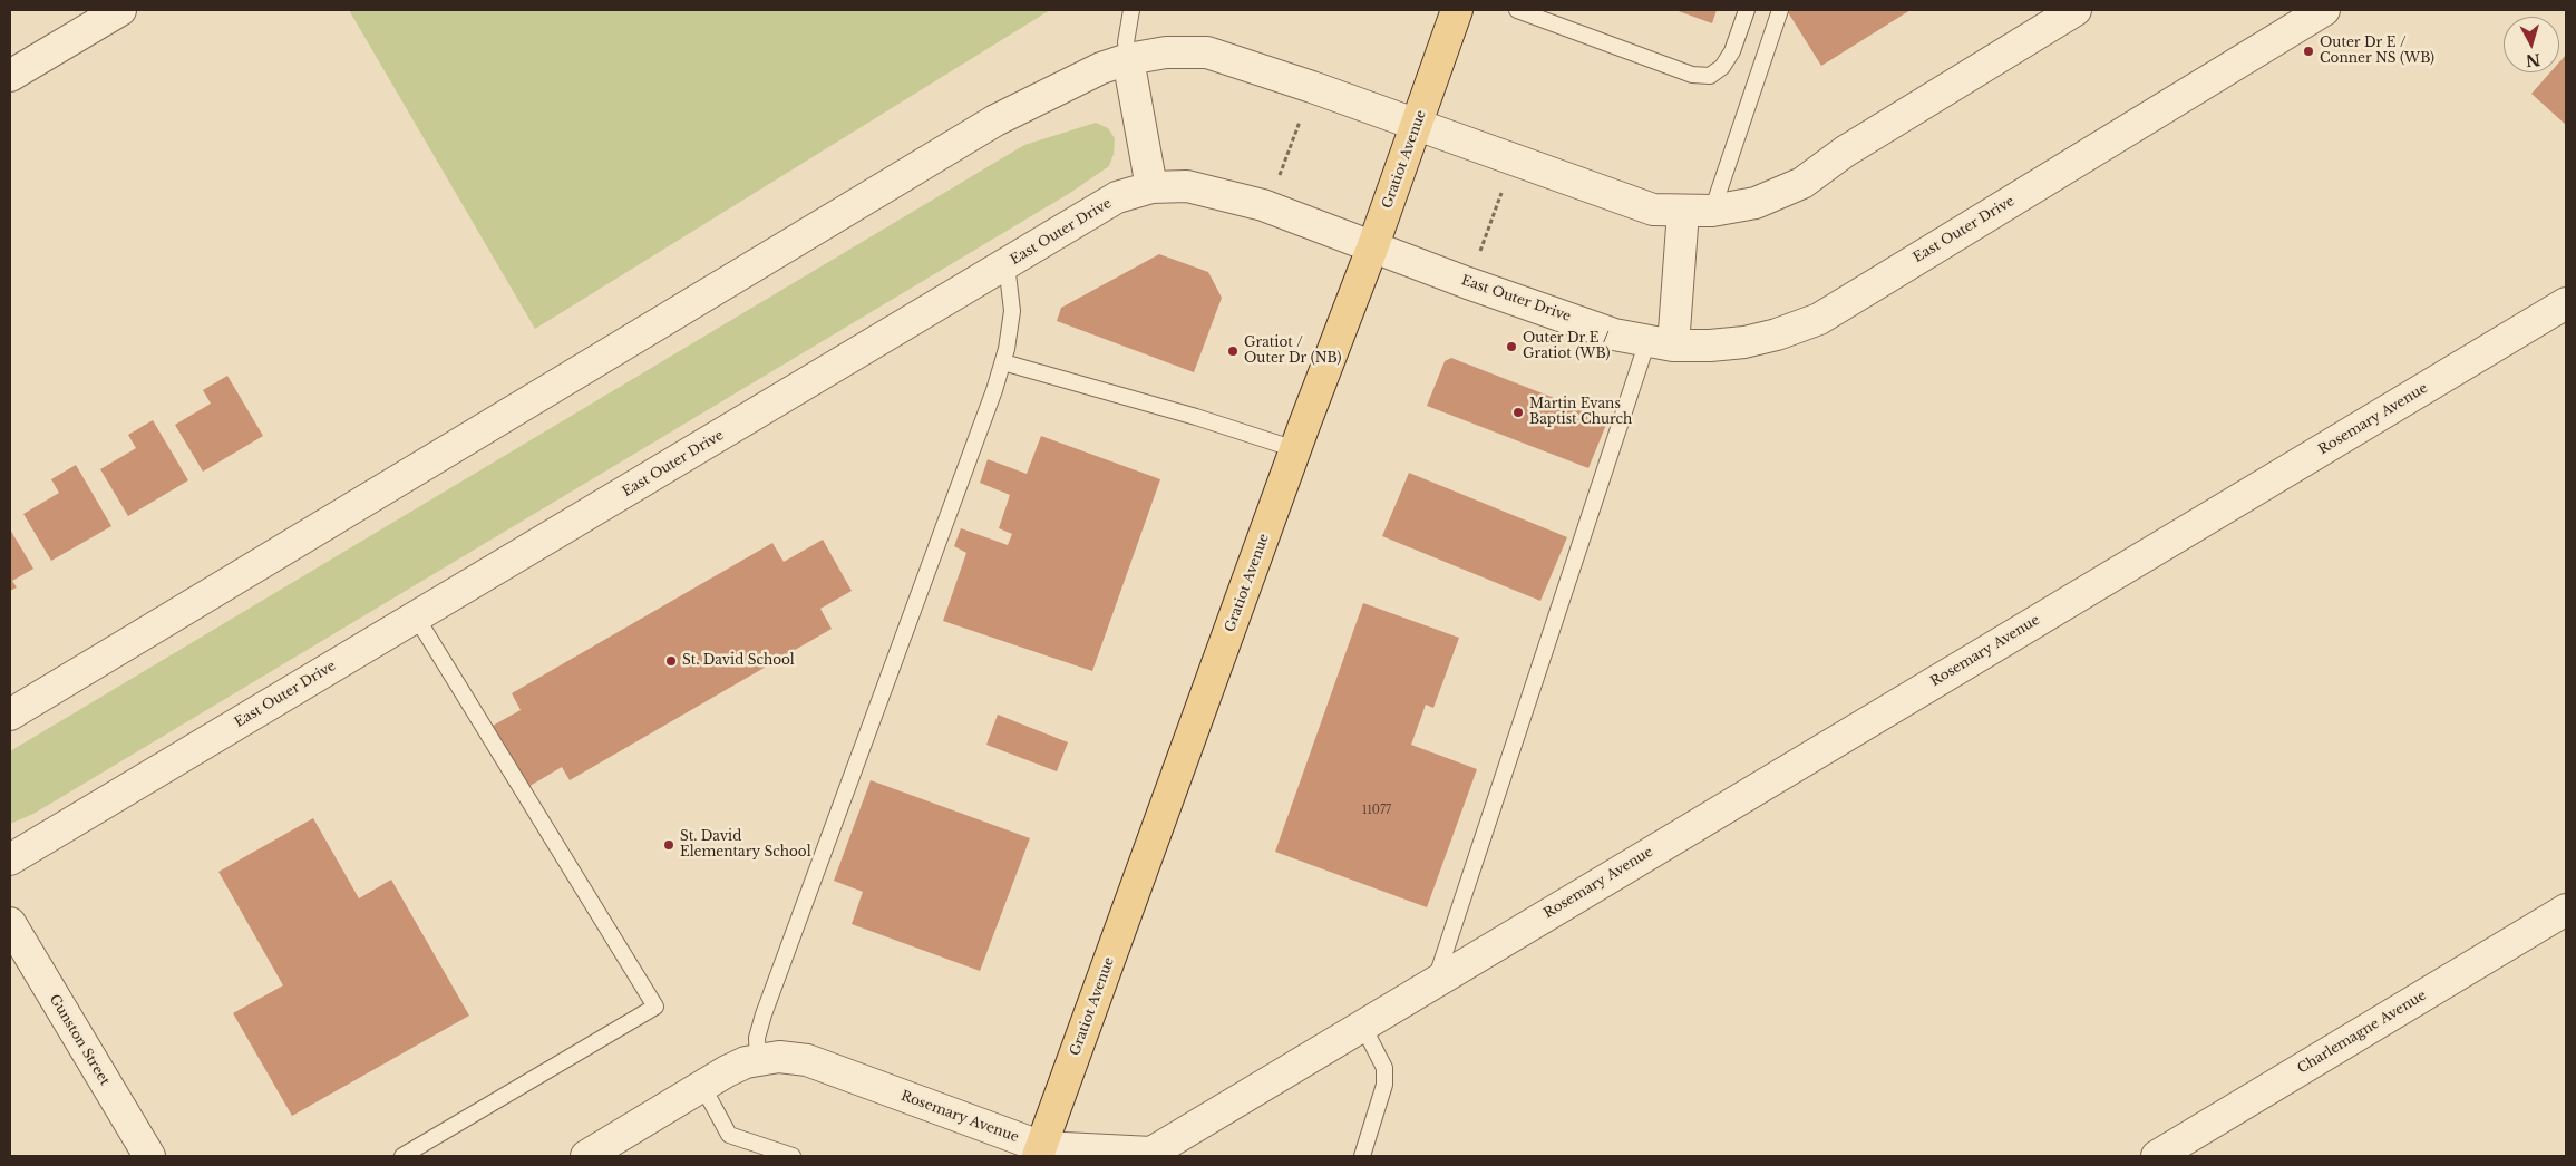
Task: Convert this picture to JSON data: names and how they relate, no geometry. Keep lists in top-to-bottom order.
{
  "streets": {
    "main road": ["Gratiot Avenue"],
    "street": [
      "East Outer Drive",
      "Rosemary Avenue",
      "Charlemagne Avenue",
      "Gunston Street"
    ]
  },
  "crossings": [
    ["Gratiot Avenue", "East Outer Drive"],
    ["Gratiot Avenue", "Rosemary Avenue"]
  ],
  "places": [
    "Outer Dr E / Conner NS (WB)",
    "Outer Dr E / Gratiot (WB)",
    "Gratiot / Outer Dr (NB)",
    "Martin Evans Baptist Church",
    "St. David School",
    "St. David Elementary School"
  ],
  "house_numbers": ["11077"],
  "north": "bottom"
}
